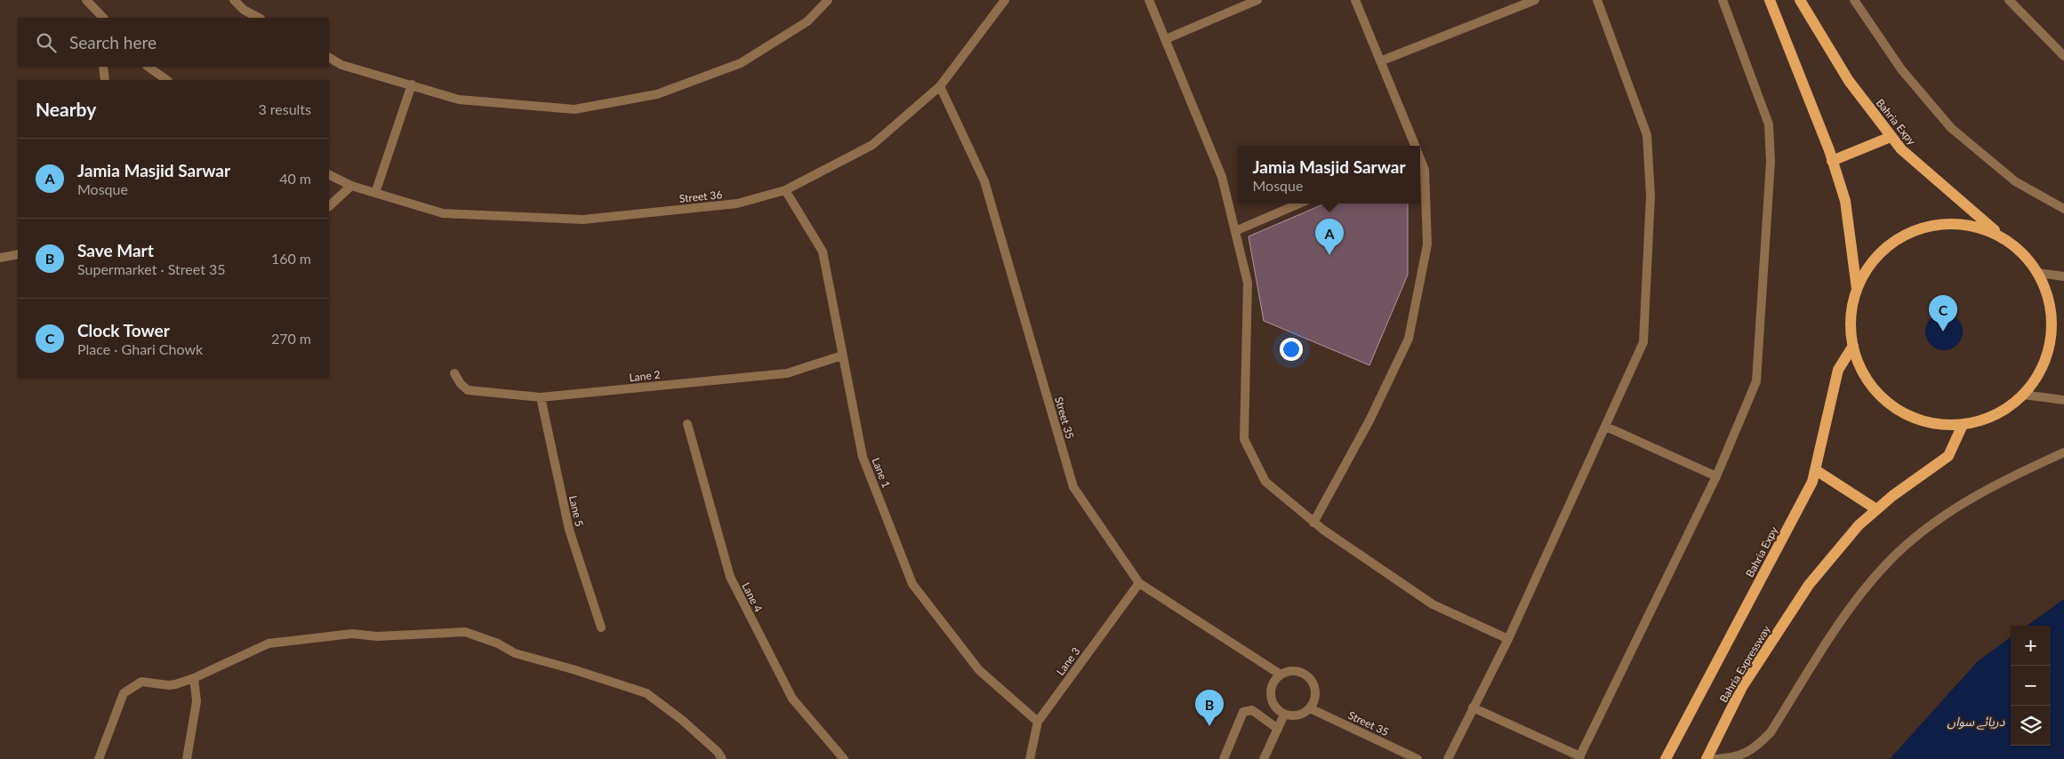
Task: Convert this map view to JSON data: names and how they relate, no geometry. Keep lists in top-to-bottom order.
{
  "streets": {
    "main road": ["Bahria Expy", "Bahria Expressway"],
    "street": [
      "Street 36",
      "Lane 2",
      "Street 35",
      "Lane 1",
      "Lane 5",
      "Lane 4",
      "Lane 3"
    ]
  },
  "crossings": [
    ["Street 36", "Street 35"],
    ["Street 36", "Lane 1"],
    ["Lane 2", "Lane 1"],
    ["Lane 2", "Lane 5"],
    ["Street 35", "Lane 3"],
    ["Lane 1", "Lane 3"]
  ],
  "water": ["دریائے سواں"],
  "page": {
    "search": "Search here",
    "heading": ["Nearby", "3 results"],
    "list": [
      {
        "mark": "A",
        "name": "Jamia Masjid Sarwar",
        "note": "Mosque",
        "value": "40 m"
      },
      {
        "mark": "B",
        "name": "Save Mart",
        "note": "Supermarket · Street 35",
        "value": "160 m"
      },
      {
        "mark": "C",
        "name": "Clock Tower",
        "note": "Place · Ghari Chowk",
        "value": "270 m"
      }
    ],
    "popup": ["Jamia Masjid Sarwar", "Mosque"],
    "pins": ["A", "C", "B"],
    "map_buttons": ["+", "−"]
  }
}
